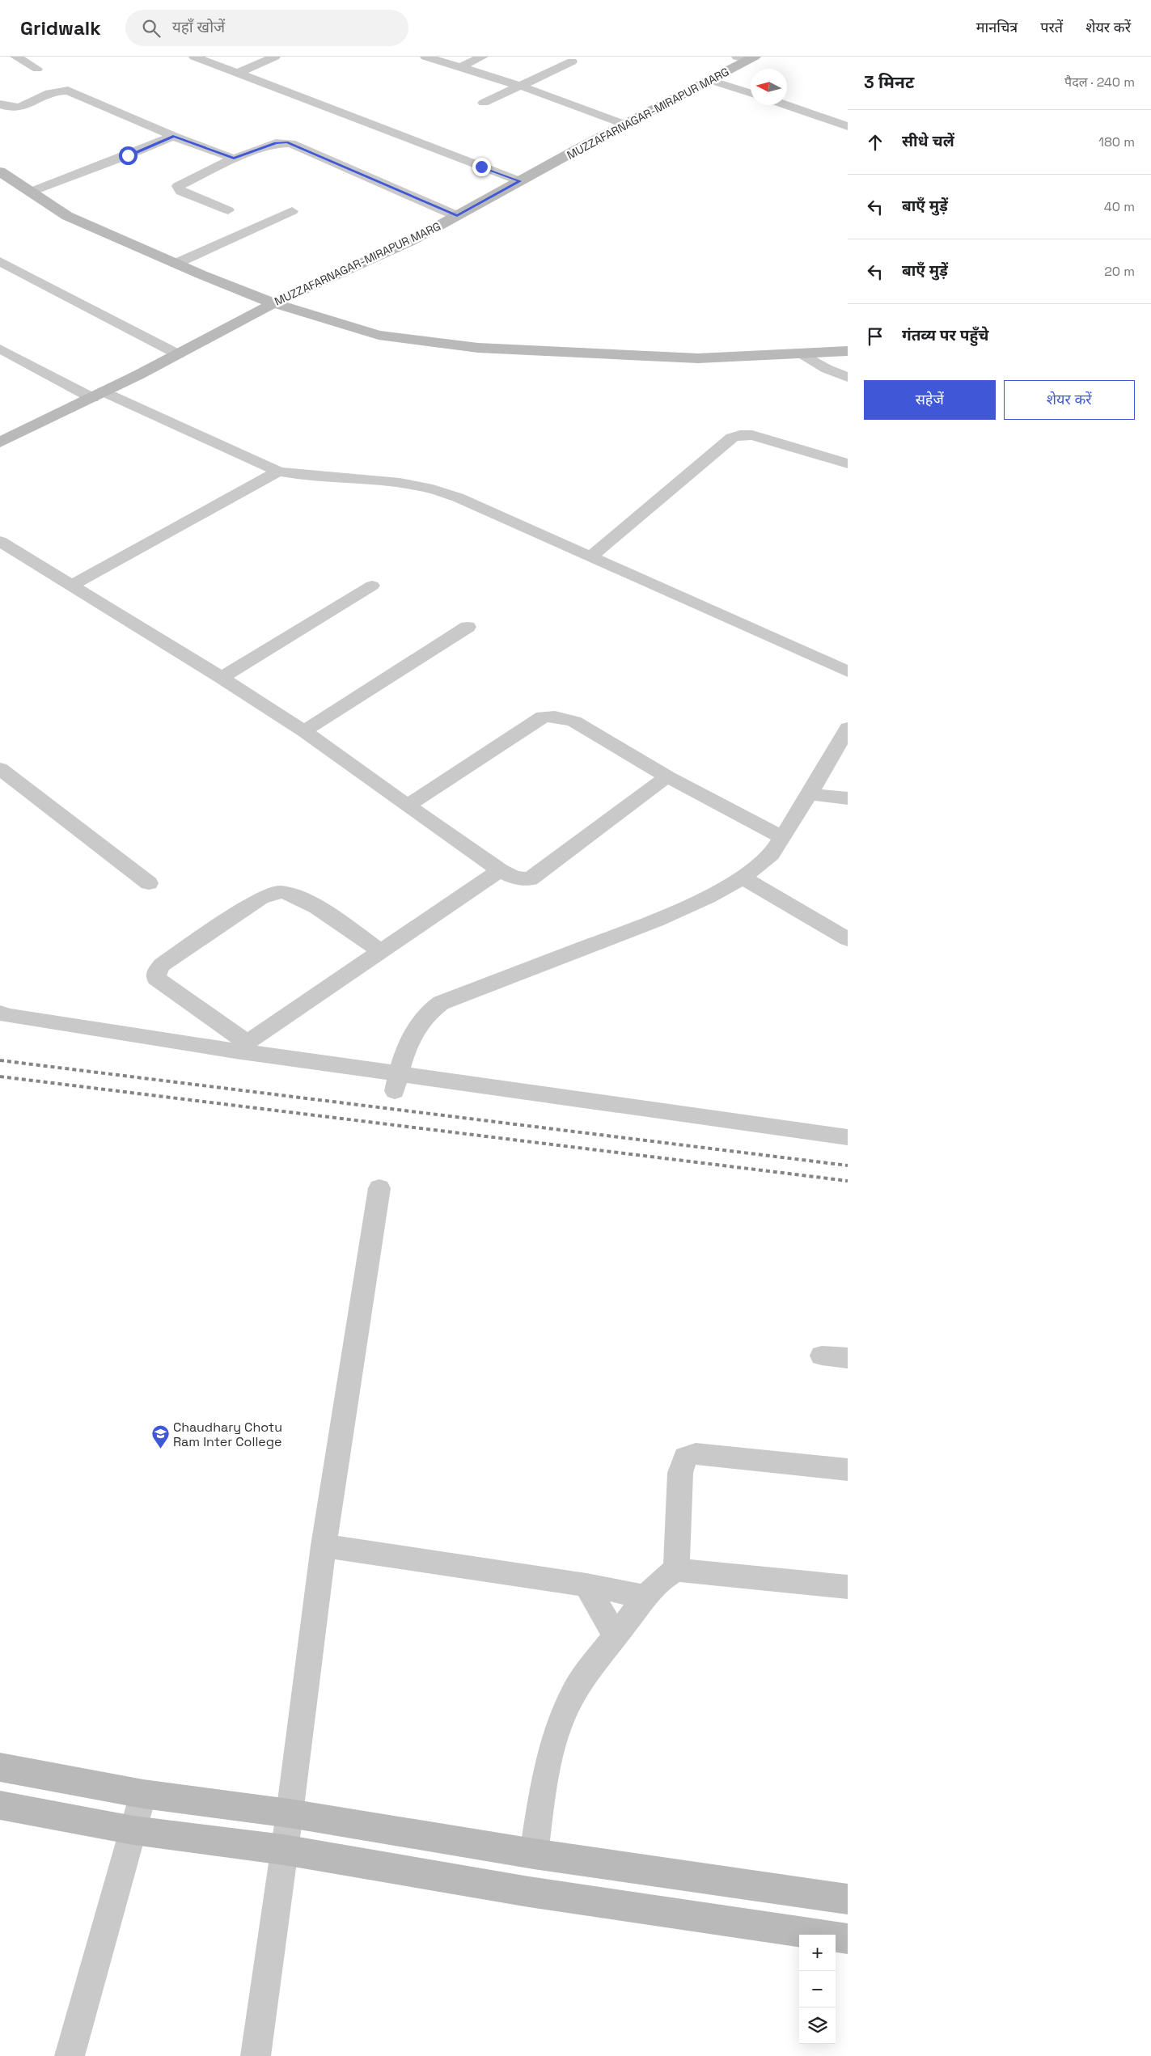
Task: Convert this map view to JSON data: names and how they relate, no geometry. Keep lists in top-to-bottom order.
{
  "streets": {
    "main road": ["MUZZAFARNAGAR-MIRAPUR MARG"]
  },
  "places": {
    "school or university": ["Chaudhary Chotu Ram Inter College"]
  },
  "north": "left",
  "page": {
    "header": "Gridwalk",
    "search": "यहाँ खोजें",
    "nav": ["मानचित्र", "परतें", "शेयर करें"],
    "heading": ["3 मिनट", "पैदल · 240 m"],
    "list": [
      ["सीधे चलें", "180 m"],
      ["बाएँ मुड़ें", "40 m"],
      ["बाएँ मुड़ें", "20 m"],
      "गंतव्य पर पहुँचे"
    ],
    "buttons": ["सहेजें", "शेयर करें"],
    "map_buttons": ["+", "−"]
  }
}
